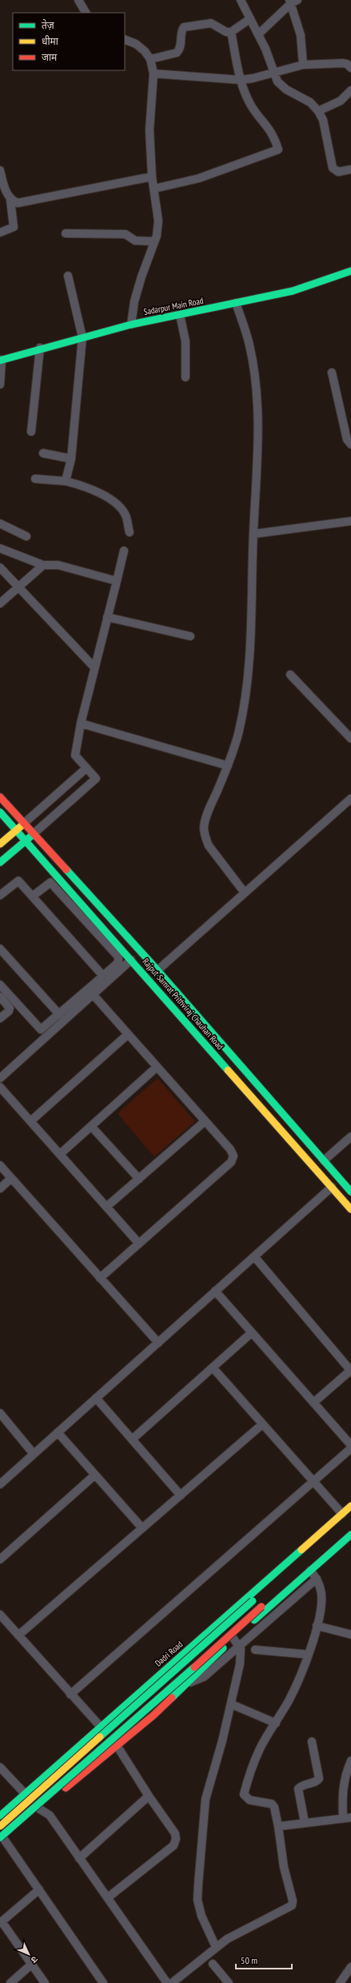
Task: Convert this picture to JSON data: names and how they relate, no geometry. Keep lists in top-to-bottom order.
{
  "streets": {
    "street": ["Sadarpur Main Road", "Rajput Samrat Prithviraj Chauhan Road", "Dadri Road"]
  },
  "legend": ["तेज़", "धीमा", "जाम"],
  "scale_bar": "50 m",
  "north": "bottom right"
}
